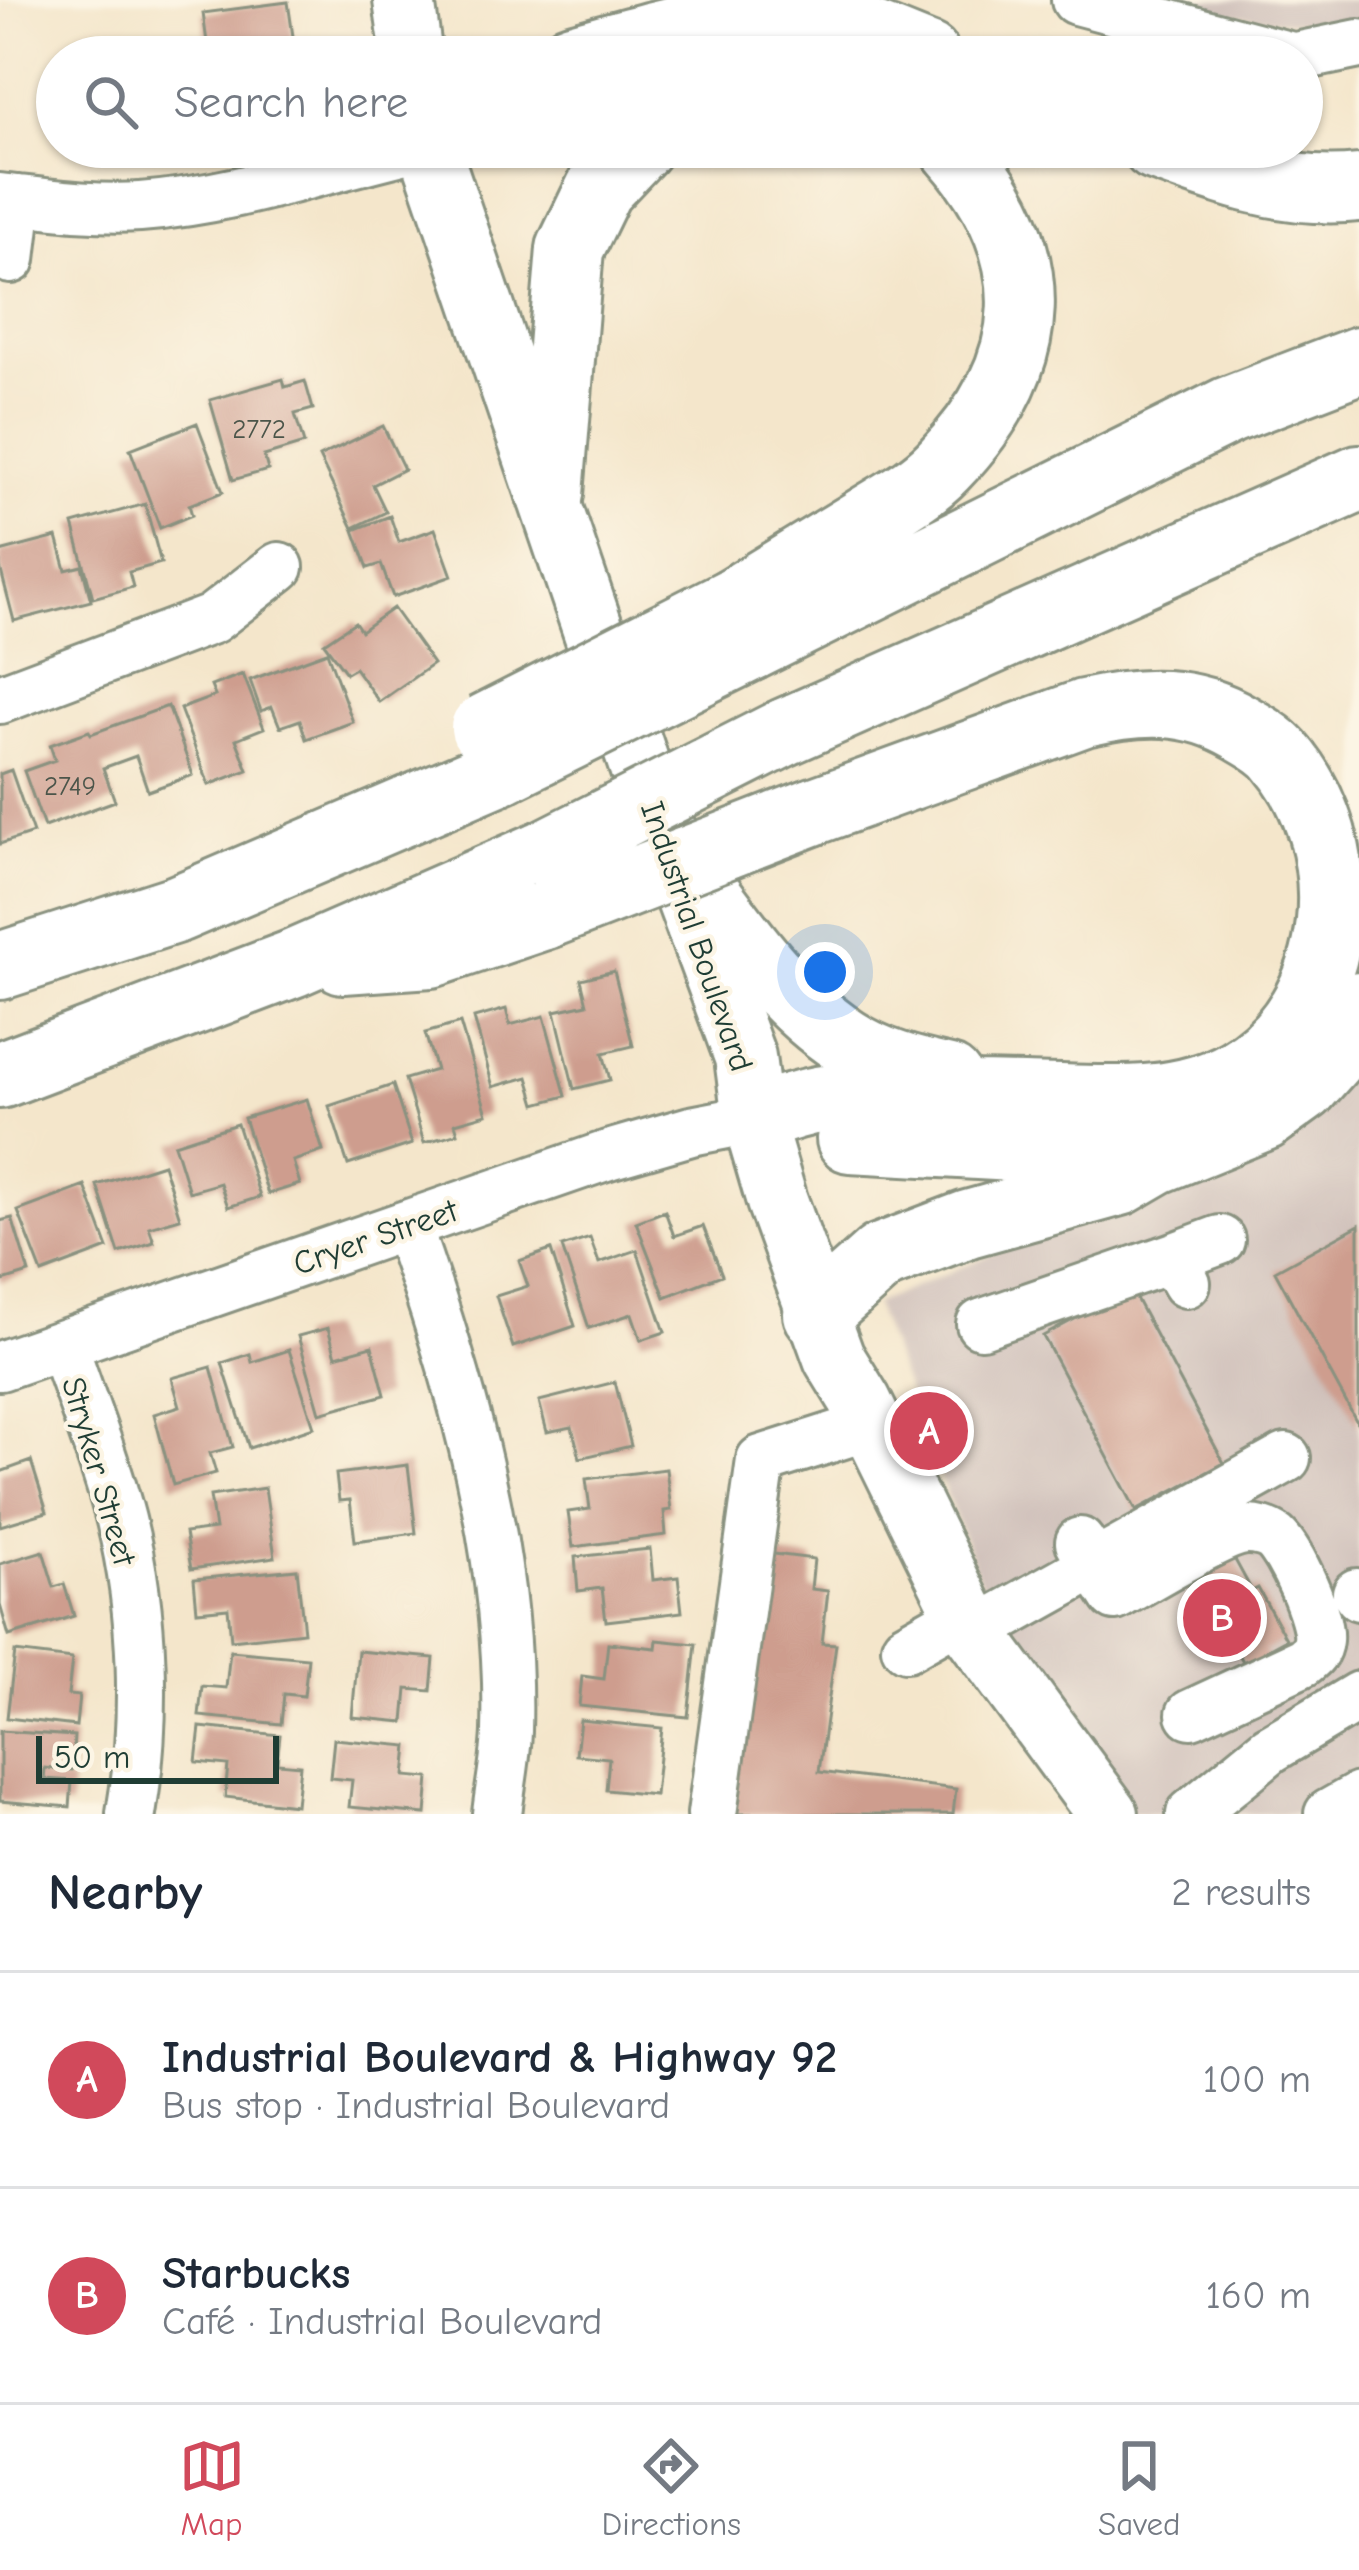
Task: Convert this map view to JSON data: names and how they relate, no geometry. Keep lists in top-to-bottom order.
{
  "streets": {
    "main road": ["Industrial Boulevard"],
    "street": ["Cryer Street", "Stryker Street"]
  },
  "crossings": [
    ["Industrial Boulevard", "Cryer Street"],
    ["Cryer Street", "Stryker Street"]
  ],
  "house_numbers": ["2772", "2749"],
  "scale_bar": "50 m",
  "page": {
    "search": "Search here",
    "pins": ["A", "B"],
    "scale": "50 m",
    "heading": ["Nearby", "2 results"],
    "list": [
      {
        "mark": "A",
        "name": "Industrial Boulevard & Highway 92",
        "note": "Bus stop · Industrial Boulevard",
        "value": "100 m"
      },
      {
        "mark": "B",
        "name": "Starbucks",
        "note": "Café · Industrial Boulevard",
        "value": "160 m"
      }
    ],
    "nav": ["Map", "Directions", "Saved"]
  }
}
